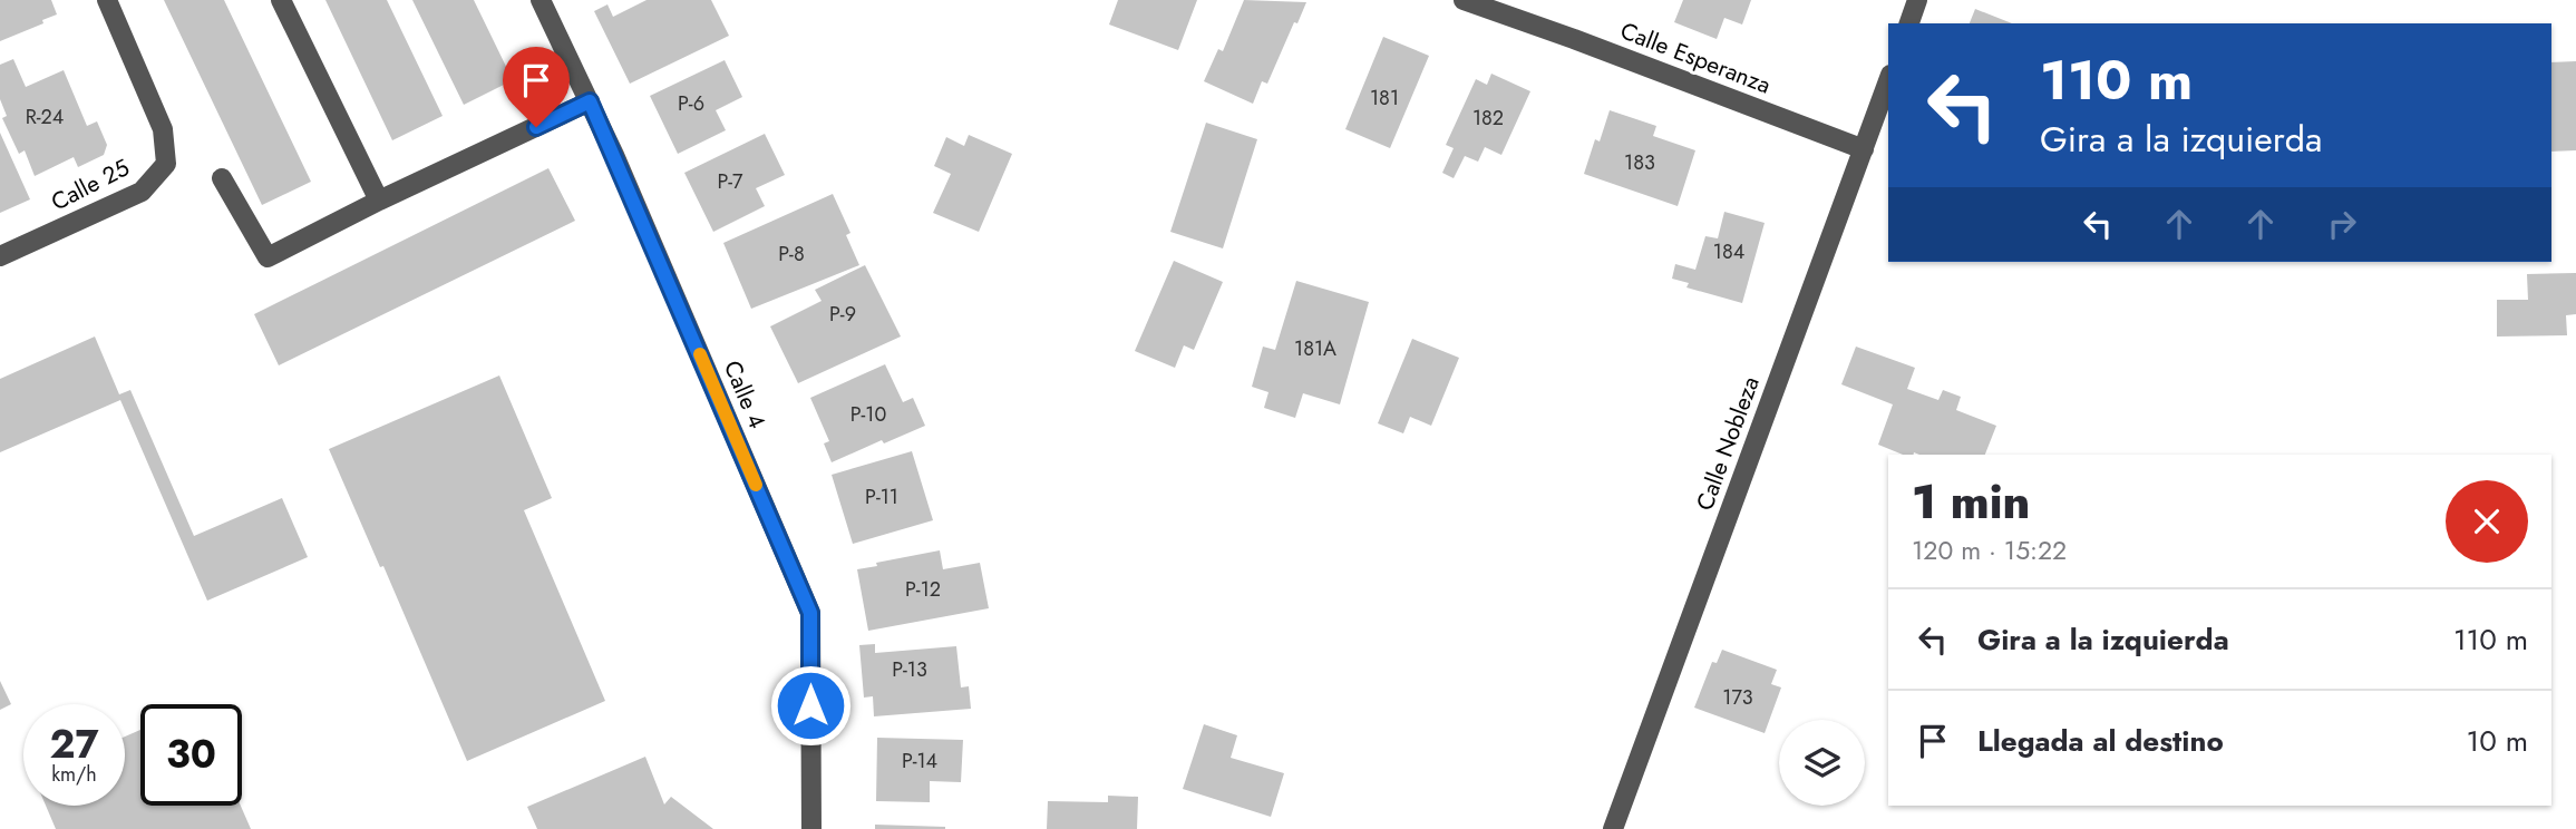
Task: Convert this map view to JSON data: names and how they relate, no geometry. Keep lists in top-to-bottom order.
{
  "streets": {
    "street": [
      "Calle Esperanza",
      "Calle 25",
      "Calle 4",
      "Calle Nobleza"
    ]
  },
  "crossings": [
    ["Calle Esperanza", "Calle Nobleza"]
  ],
  "house_numbers": [
    "181",
    "P-6",
    "R-24",
    "182",
    "183",
    "P-7",
    "184",
    "P-8",
    "P-9",
    "181A",
    "P-10",
    "P-11",
    "P-12",
    "P-13",
    "173",
    "P-14"
  ],
  "page": {
    "turn": ["110 m", "Gira a la izquierda"],
    "heading": ["1 min", "120 m · 15:22"],
    "list": [
      {
        "name": "Gira a la izquierda",
        "value": "110 m"
      },
      {
        "name": "Llegada al destino",
        "value": "10 m"
      }
    ],
    "speed": "27 km/h",
    "limit": "30"
  }
}
